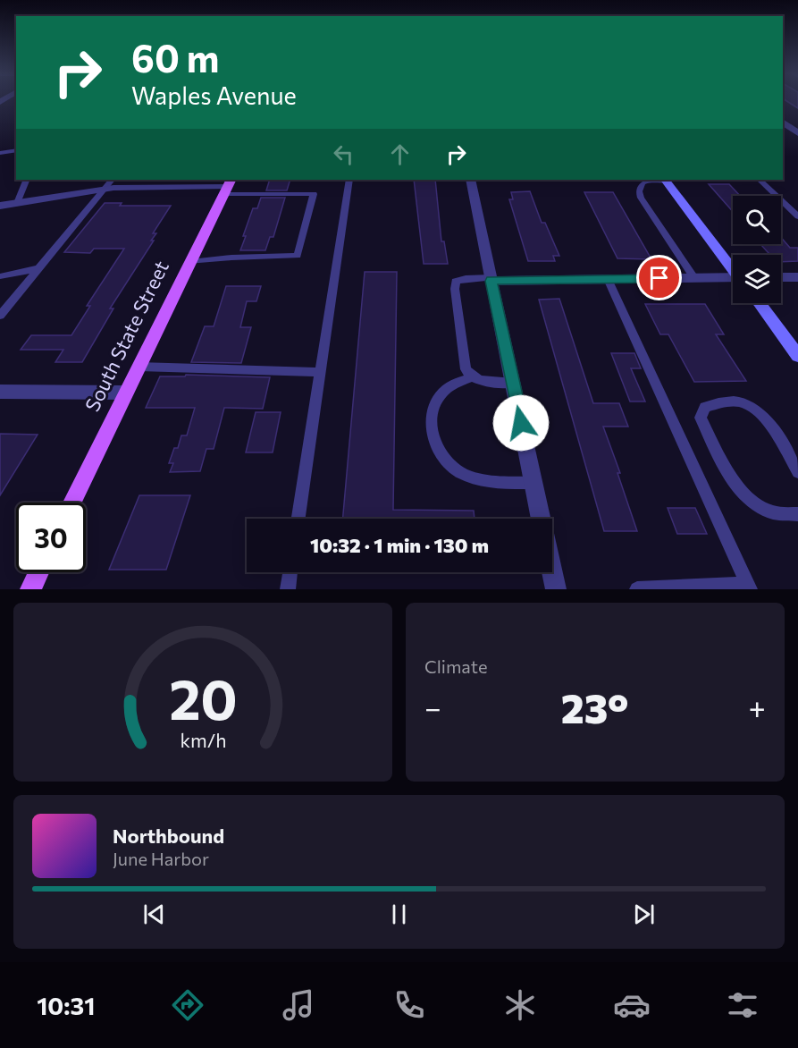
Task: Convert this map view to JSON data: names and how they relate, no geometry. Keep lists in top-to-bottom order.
{
  "streets": {
    "main road": ["South State Street"]
  },
  "page": {
    "turn": ["60 m", "Waples Avenue"],
    "limit": "30",
    "trip": "10:32 · 1 min · 130 m",
    "tile": "Climate",
    "heat": ["−", "23°", "+"],
    "song": ["Northbound", "June Harbor"],
    "tabs": "10:31",
    "gauge": ["20", "km/h"]
  }
}
